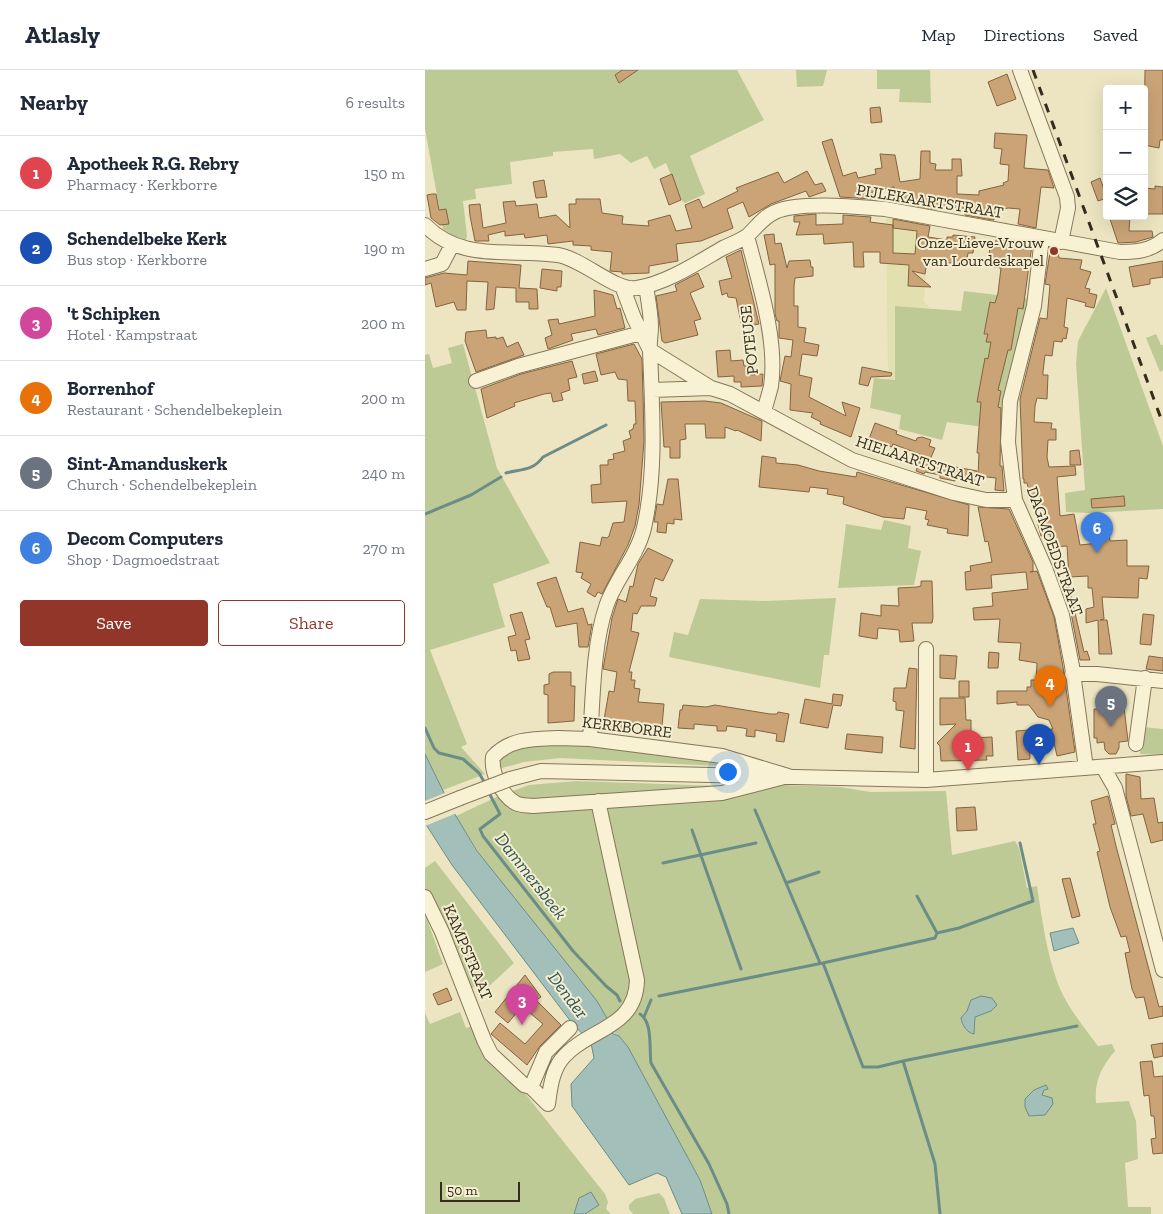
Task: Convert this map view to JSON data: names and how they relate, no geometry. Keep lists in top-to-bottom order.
{
  "streets": {
    "street": [
      "PIJLEKAARTSTRAAT",
      "POTEUSE",
      "HIELAARTSTRAAT",
      "DAGMOEDSTRAAT",
      "KERKBORRE",
      "KAMPSTRAAT"
    ]
  },
  "crossings": [
    ["PIJLEKAARTSTRAAT", "POTEUSE"],
    ["PIJLEKAARTSTRAAT", "DAGMOEDSTRAAT"],
    ["POTEUSE", "HIELAARTSTRAAT"],
    ["HIELAARTSTRAAT", "DAGMOEDSTRAAT"],
    ["DAGMOEDSTRAAT", "KERKBORRE"],
    ["KERKBORRE", "KAMPSTRAAT"]
  ],
  "water": ["Dammersbeek", "Dender"],
  "places": ["Onze-Lieve-Vrouw van Lourdeskapel"],
  "scale_bar": "50 m",
  "page": {
    "header": "Atlasly",
    "nav": ["Map", "Directions", "Saved"],
    "heading": ["Nearby", "6 results"],
    "map_buttons": ["+", "−"],
    "list": [
      {
        "mark": "1",
        "name": "Apotheek R.G. Rebry",
        "note": "Pharmacy · Kerkborre",
        "value": "150 m"
      },
      {
        "mark": "2",
        "name": "Schendelbeke Kerk",
        "note": "Bus stop · Kerkborre",
        "value": "190 m"
      },
      {
        "mark": "3",
        "name": "'t Schipken",
        "note": "Hotel · Kampstraat",
        "value": "200 m"
      },
      {
        "mark": "4",
        "name": "Borrenhof",
        "note": "Restaurant · Schendelbekeplein",
        "value": "200 m"
      },
      {
        "mark": "5",
        "name": "Sint-Amanduskerk",
        "note": "Church · Schendelbekeplein",
        "value": "240 m"
      },
      {
        "mark": "6",
        "name": "Decom Computers",
        "note": "Shop · Dagmoedstraat",
        "value": "270 m"
      }
    ],
    "pins": [
      "6",
      "4",
      "5",
      "2",
      "1",
      "3"
    ],
    "buttons": ["Save", "Share"],
    "scale": "50 m"
  }
}
